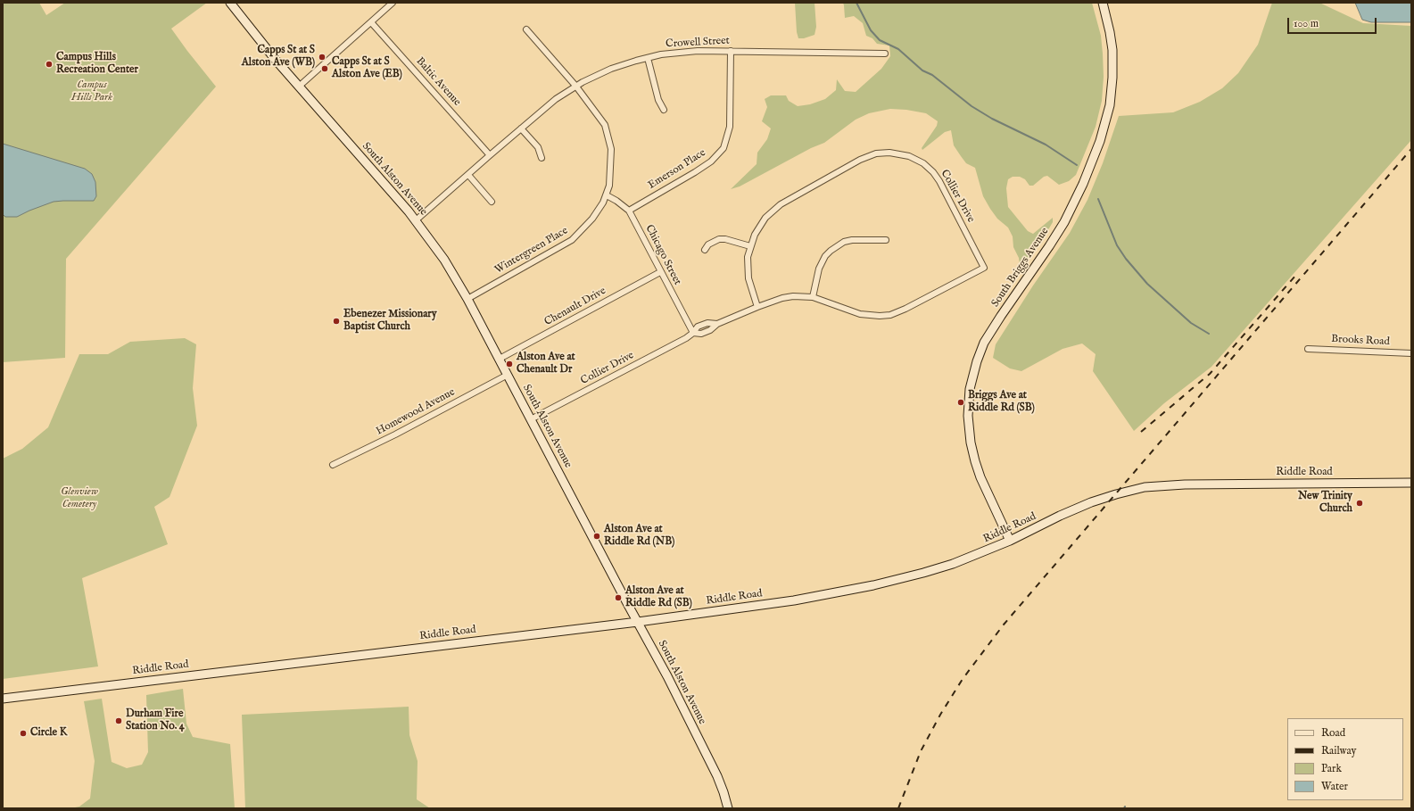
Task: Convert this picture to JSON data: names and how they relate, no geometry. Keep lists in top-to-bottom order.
{
  "streets": {
    "street": [
      "Crowell Street",
      "Baltic Avenue",
      "Emerson Place",
      "South Alston Avenue",
      "Collier Drive",
      "Wintergreen Place",
      "Chicago Street",
      "South Briggs Avenue",
      "Chenault Drive",
      "Brooks Road",
      "Homewood Avenue",
      "Riddle Road"
    ]
  },
  "crossings": [
    ["Crowell Street", "Baltic Avenue"],
    ["Crowell Street", "Emerson Place"],
    ["Crowell Street", "South Alston Avenue"],
    ["Crowell Street", "Wintergreen Place"],
    ["Emerson Place", "Chicago Street"],
    ["South Alston Avenue", "Collier Drive"],
    ["South Alston Avenue", "Wintergreen Place"],
    ["South Alston Avenue", "Chenault Drive"],
    ["South Alston Avenue", "Homewood Avenue"],
    ["South Alston Avenue", "Riddle Road"],
    ["Collier Drive", "Chicago Street"],
    ["Wintergreen Place", "Chicago Street"],
    ["Chicago Street", "Chenault Drive"],
    ["South Briggs Avenue", "Riddle Road"]
  ],
  "parks": ["Campus Hills Park", "Glenview Cemetery"],
  "places": [
    "Capps St at S Alston Ave (WB)",
    "Campus Hills Recreation Center",
    "Capps St at S Alston Ave (EB)",
    "Ebenezer Missionary Baptist Church",
    "Alston Ave at Chenault Dr",
    "Briggs Ave at Riddle Rd (SB)",
    "New Trinity Church",
    "Alston Ave at Riddle Rd (NB)",
    "Alston Ave at Riddle Rd (SB)",
    "Durham Fire Station No. 4",
    "Circle K"
  ],
  "legend": [
    "Road",
    "Railway",
    "Park",
    "Water"
  ],
  "scale_bar": "100 m"
}
